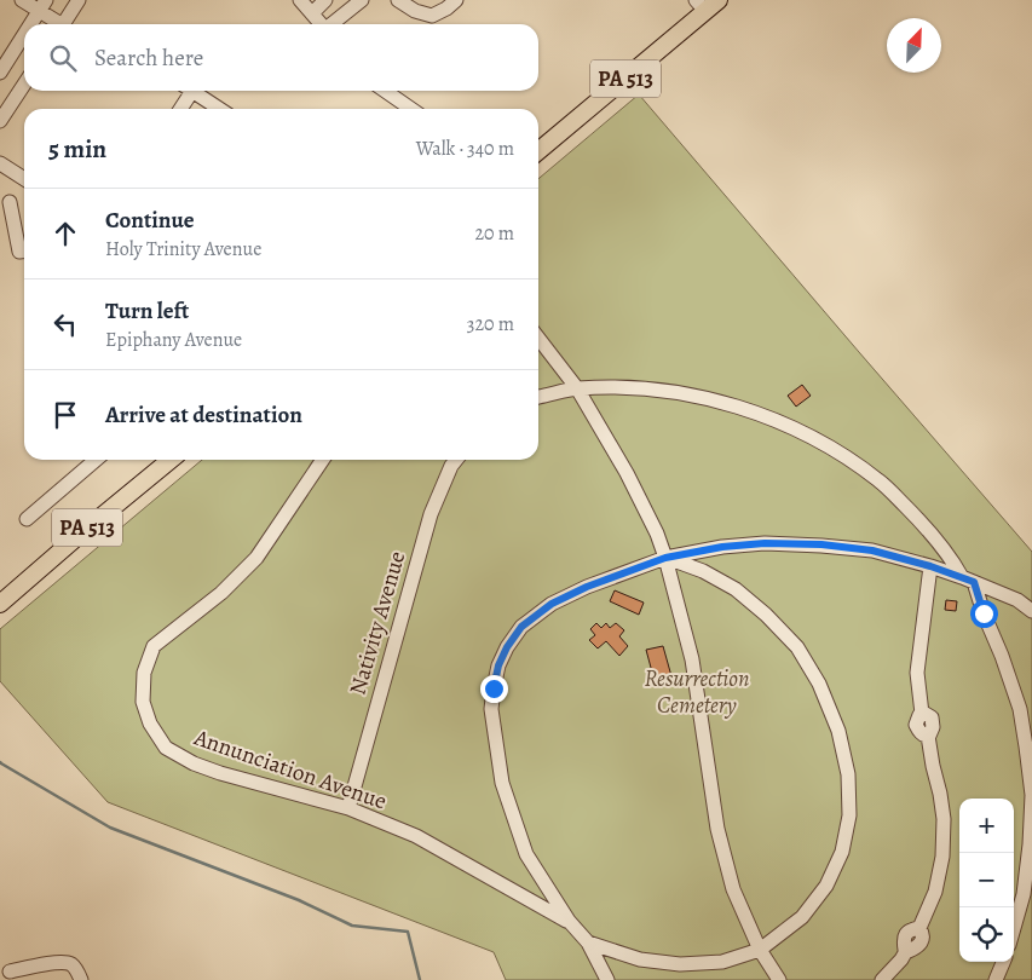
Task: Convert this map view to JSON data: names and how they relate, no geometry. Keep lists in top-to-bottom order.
{
  "streets": {
    "main road": ["PA 513"],
    "street": ["Nativity Avenue", "Annunciation Avenue"]
  },
  "crossings": [
    ["Nativity Avenue", "Annunciation Avenue"]
  ],
  "parks": ["Resurrection Cemetery"],
  "north": "top right",
  "page": {
    "search": "Search here",
    "heading": ["5 min", "Walk · 340 m"],
    "list": [
      ["Continue", "Holy Trinity Avenue", "20 m"],
      ["Turn left", "Epiphany Avenue", "320 m"],
      "Arrive at destination"
    ],
    "map_buttons": ["+", "−"]
  }
}
